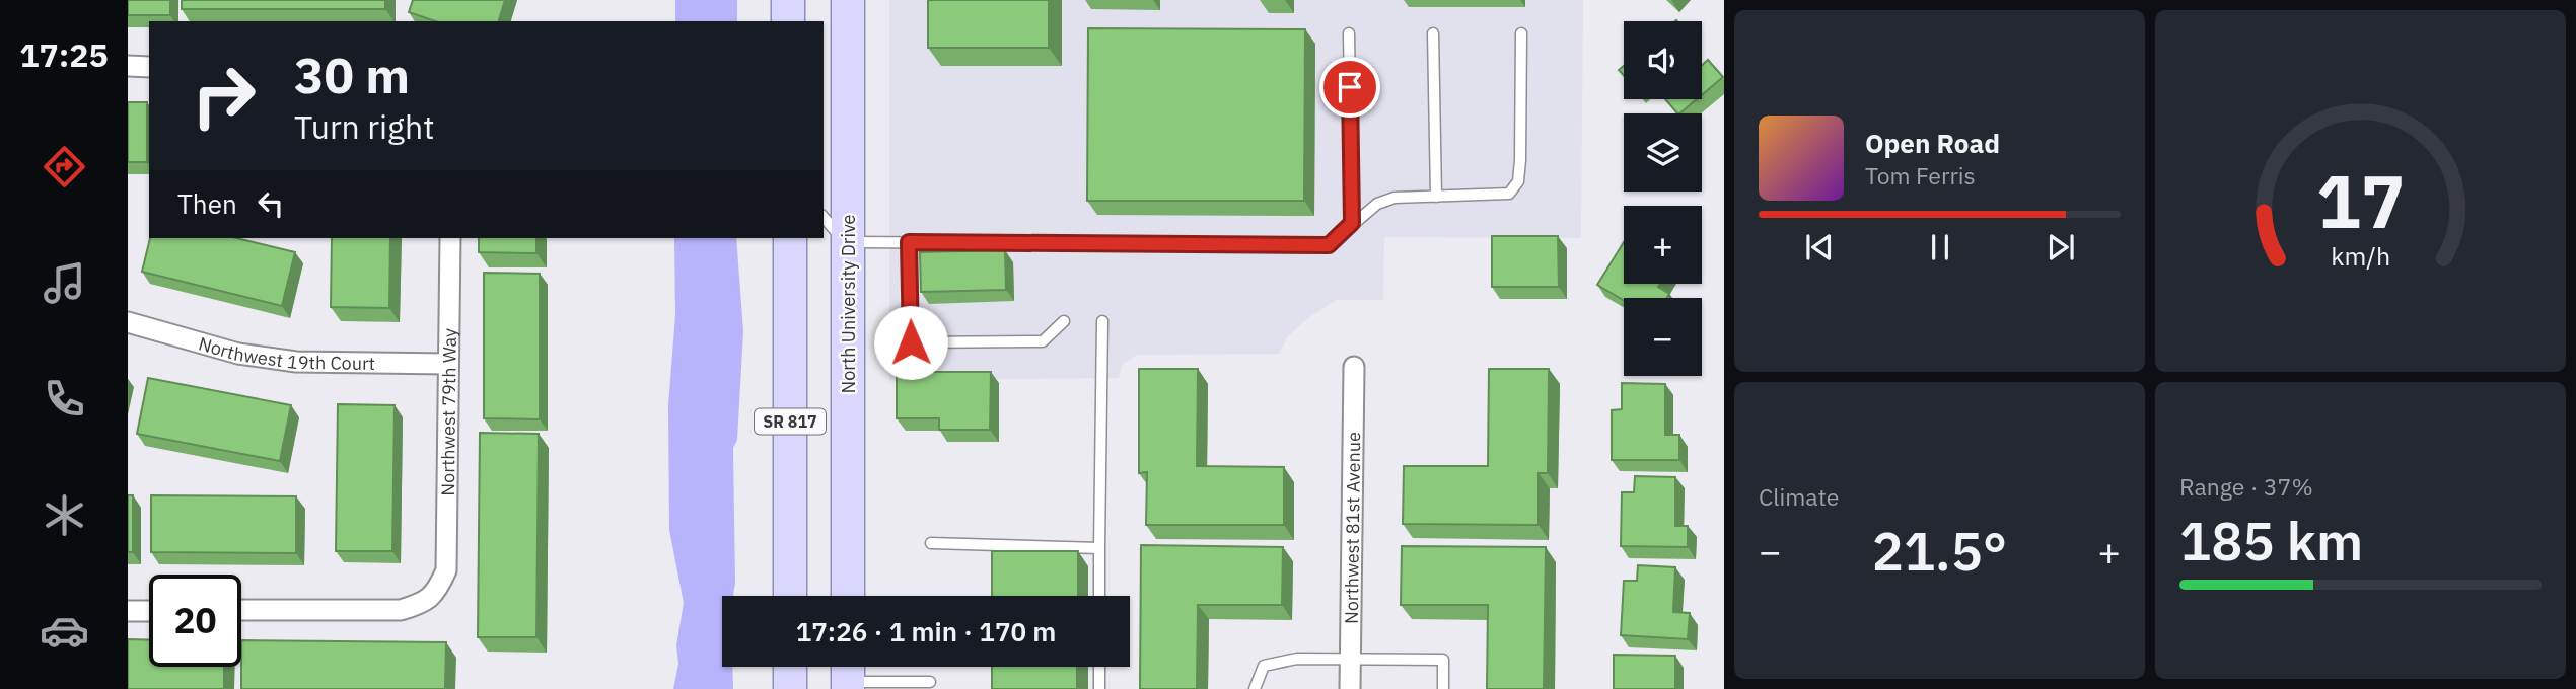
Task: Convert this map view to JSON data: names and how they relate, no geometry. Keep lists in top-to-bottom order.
{
  "streets": {
    "main road": ["North University Drive", "SR 817"],
    "street": ["Northwest 19th Court", "Northwest 79th Way", "Northwest 81st Avenue"]
  },
  "crossings": [
    ["Northwest 19th Court", "Northwest 79th Way"]
  ],
  "page": {
    "tabs": "17:25",
    "map_buttons": ["+", "−"],
    "turn": ["30 m", "Turn right"],
    "song": ["Open Road", "Tom Ferris"],
    "then": "Then",
    "tile": [
      "Climate",
      ["Range · 37%", "185 km"]
    ],
    "heat": ["−", "21.5°", "+"],
    "limit": "20",
    "trip": "17:26 · 1 min · 170 m",
    "gauge": ["17", "km/h"]
  }
}
